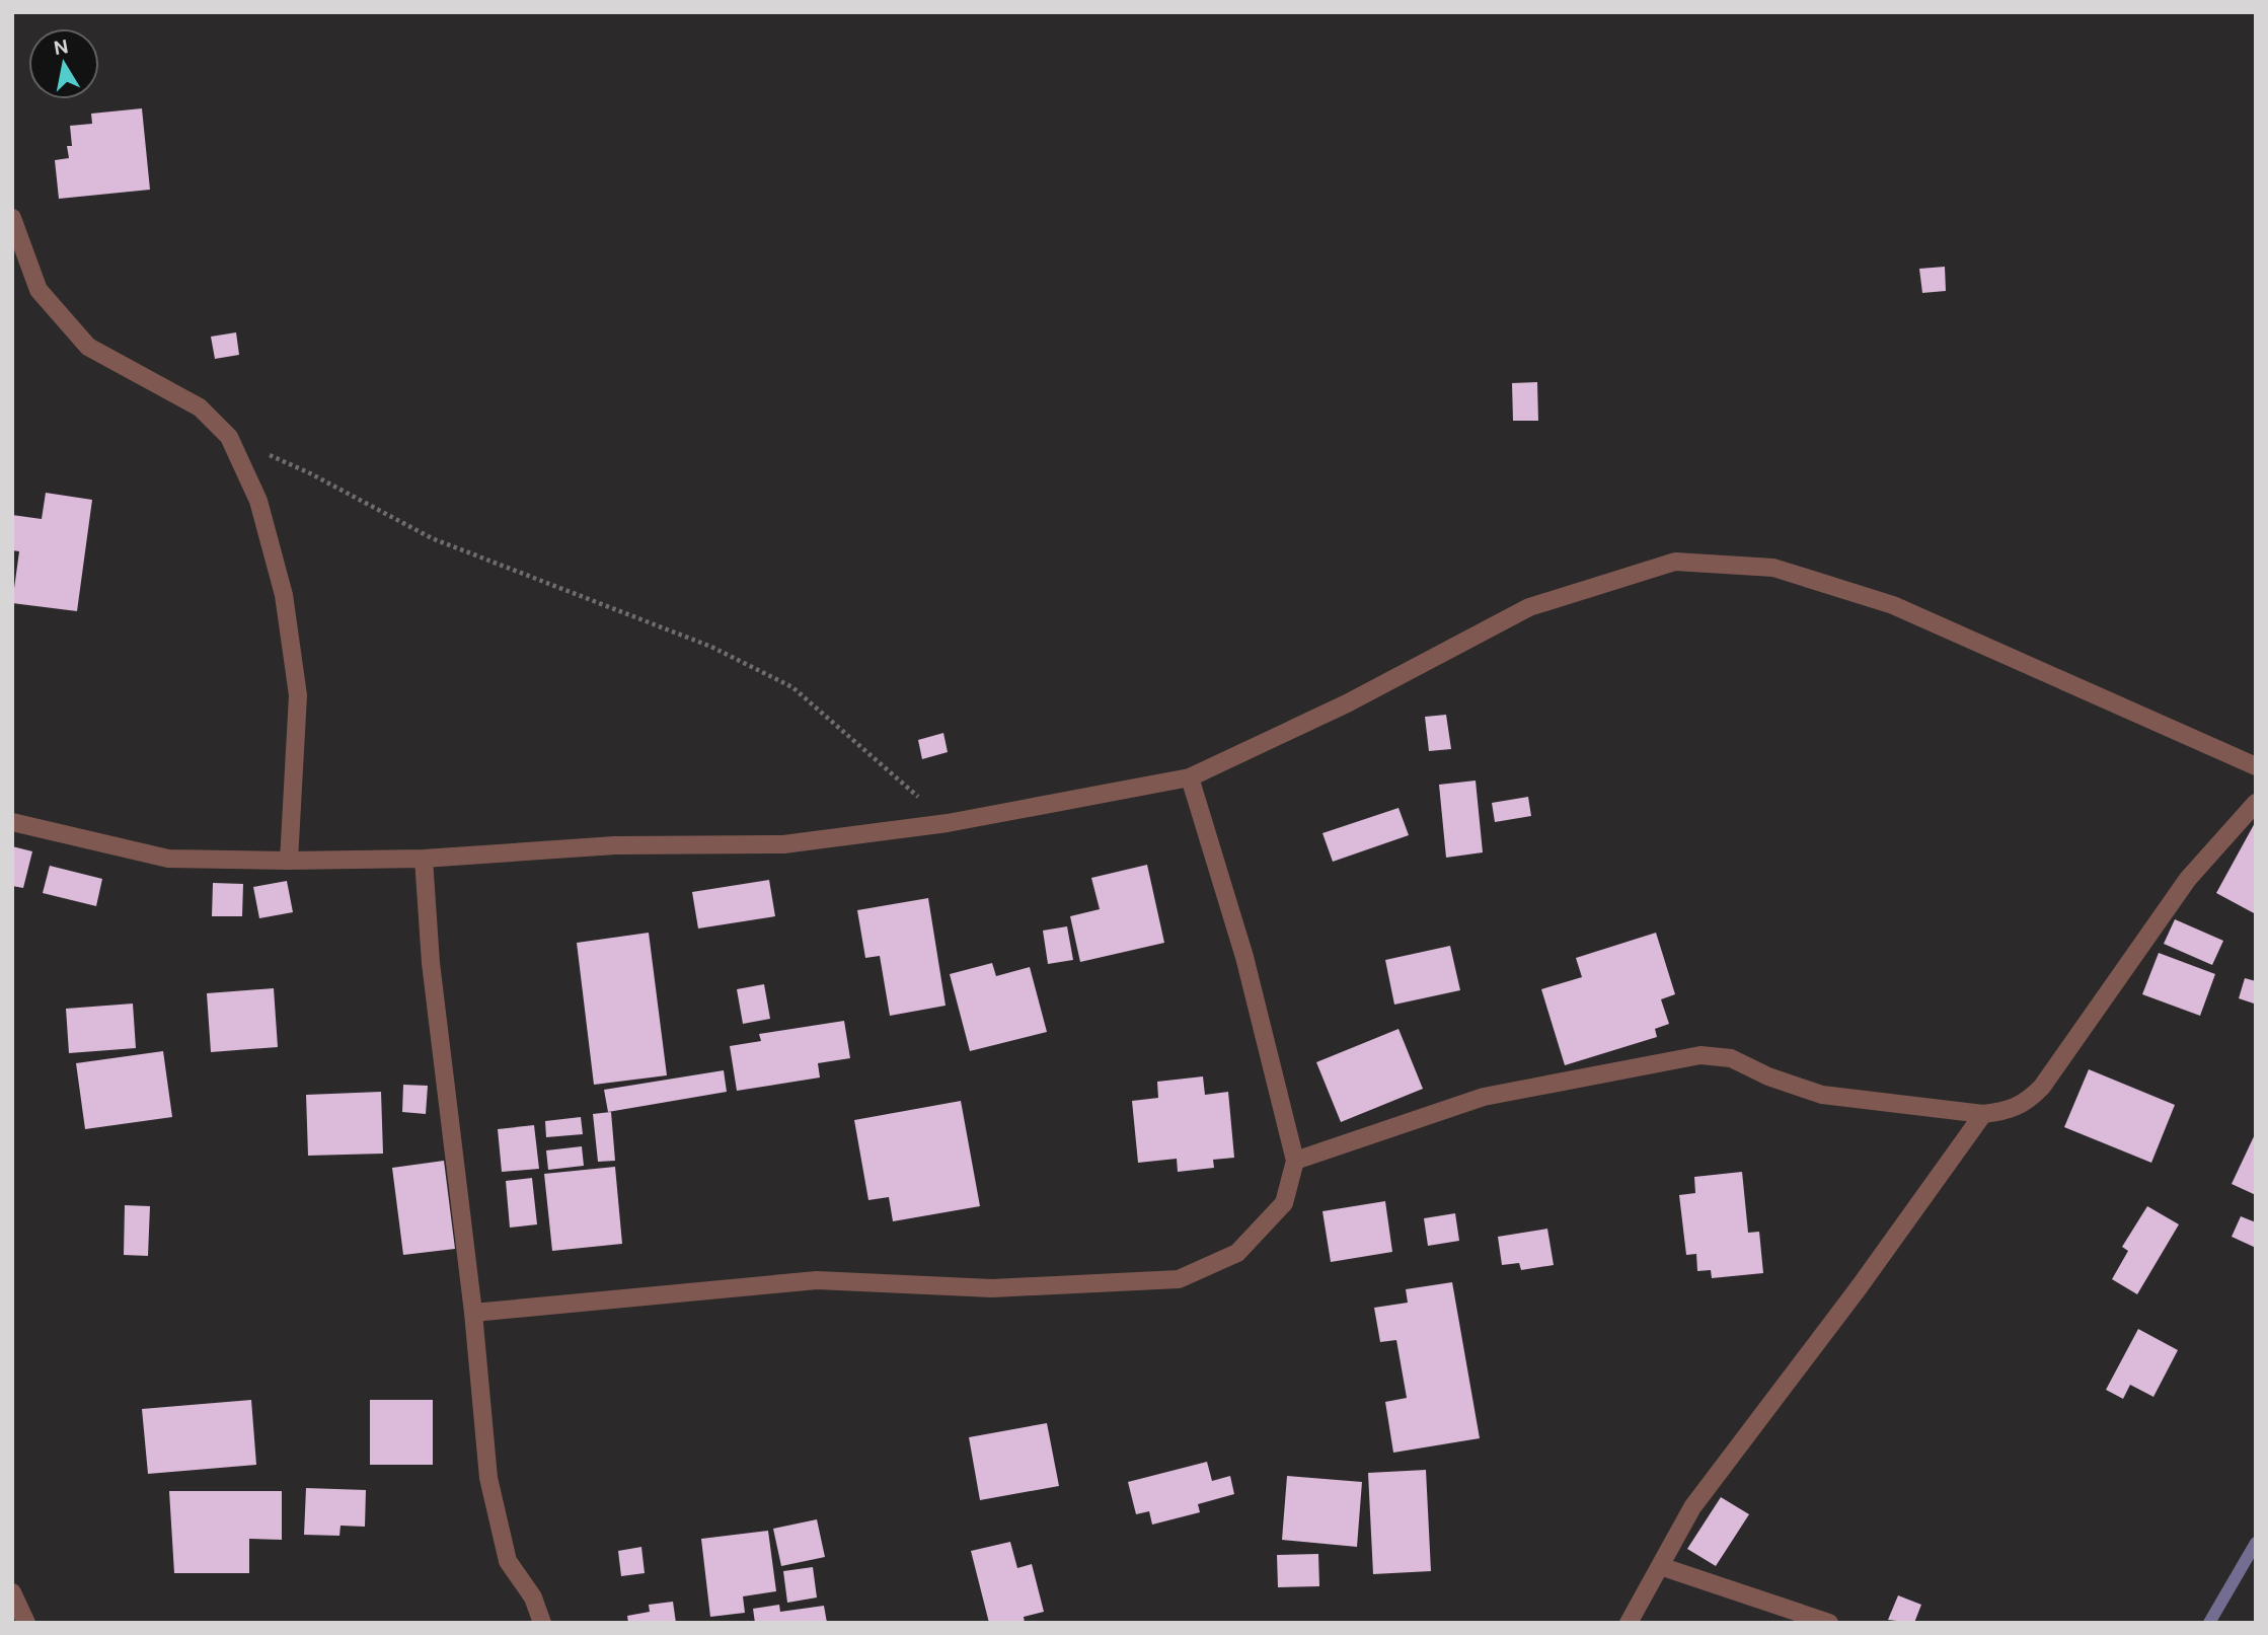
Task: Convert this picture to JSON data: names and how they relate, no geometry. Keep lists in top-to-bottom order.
{
  "north": "top"
}
